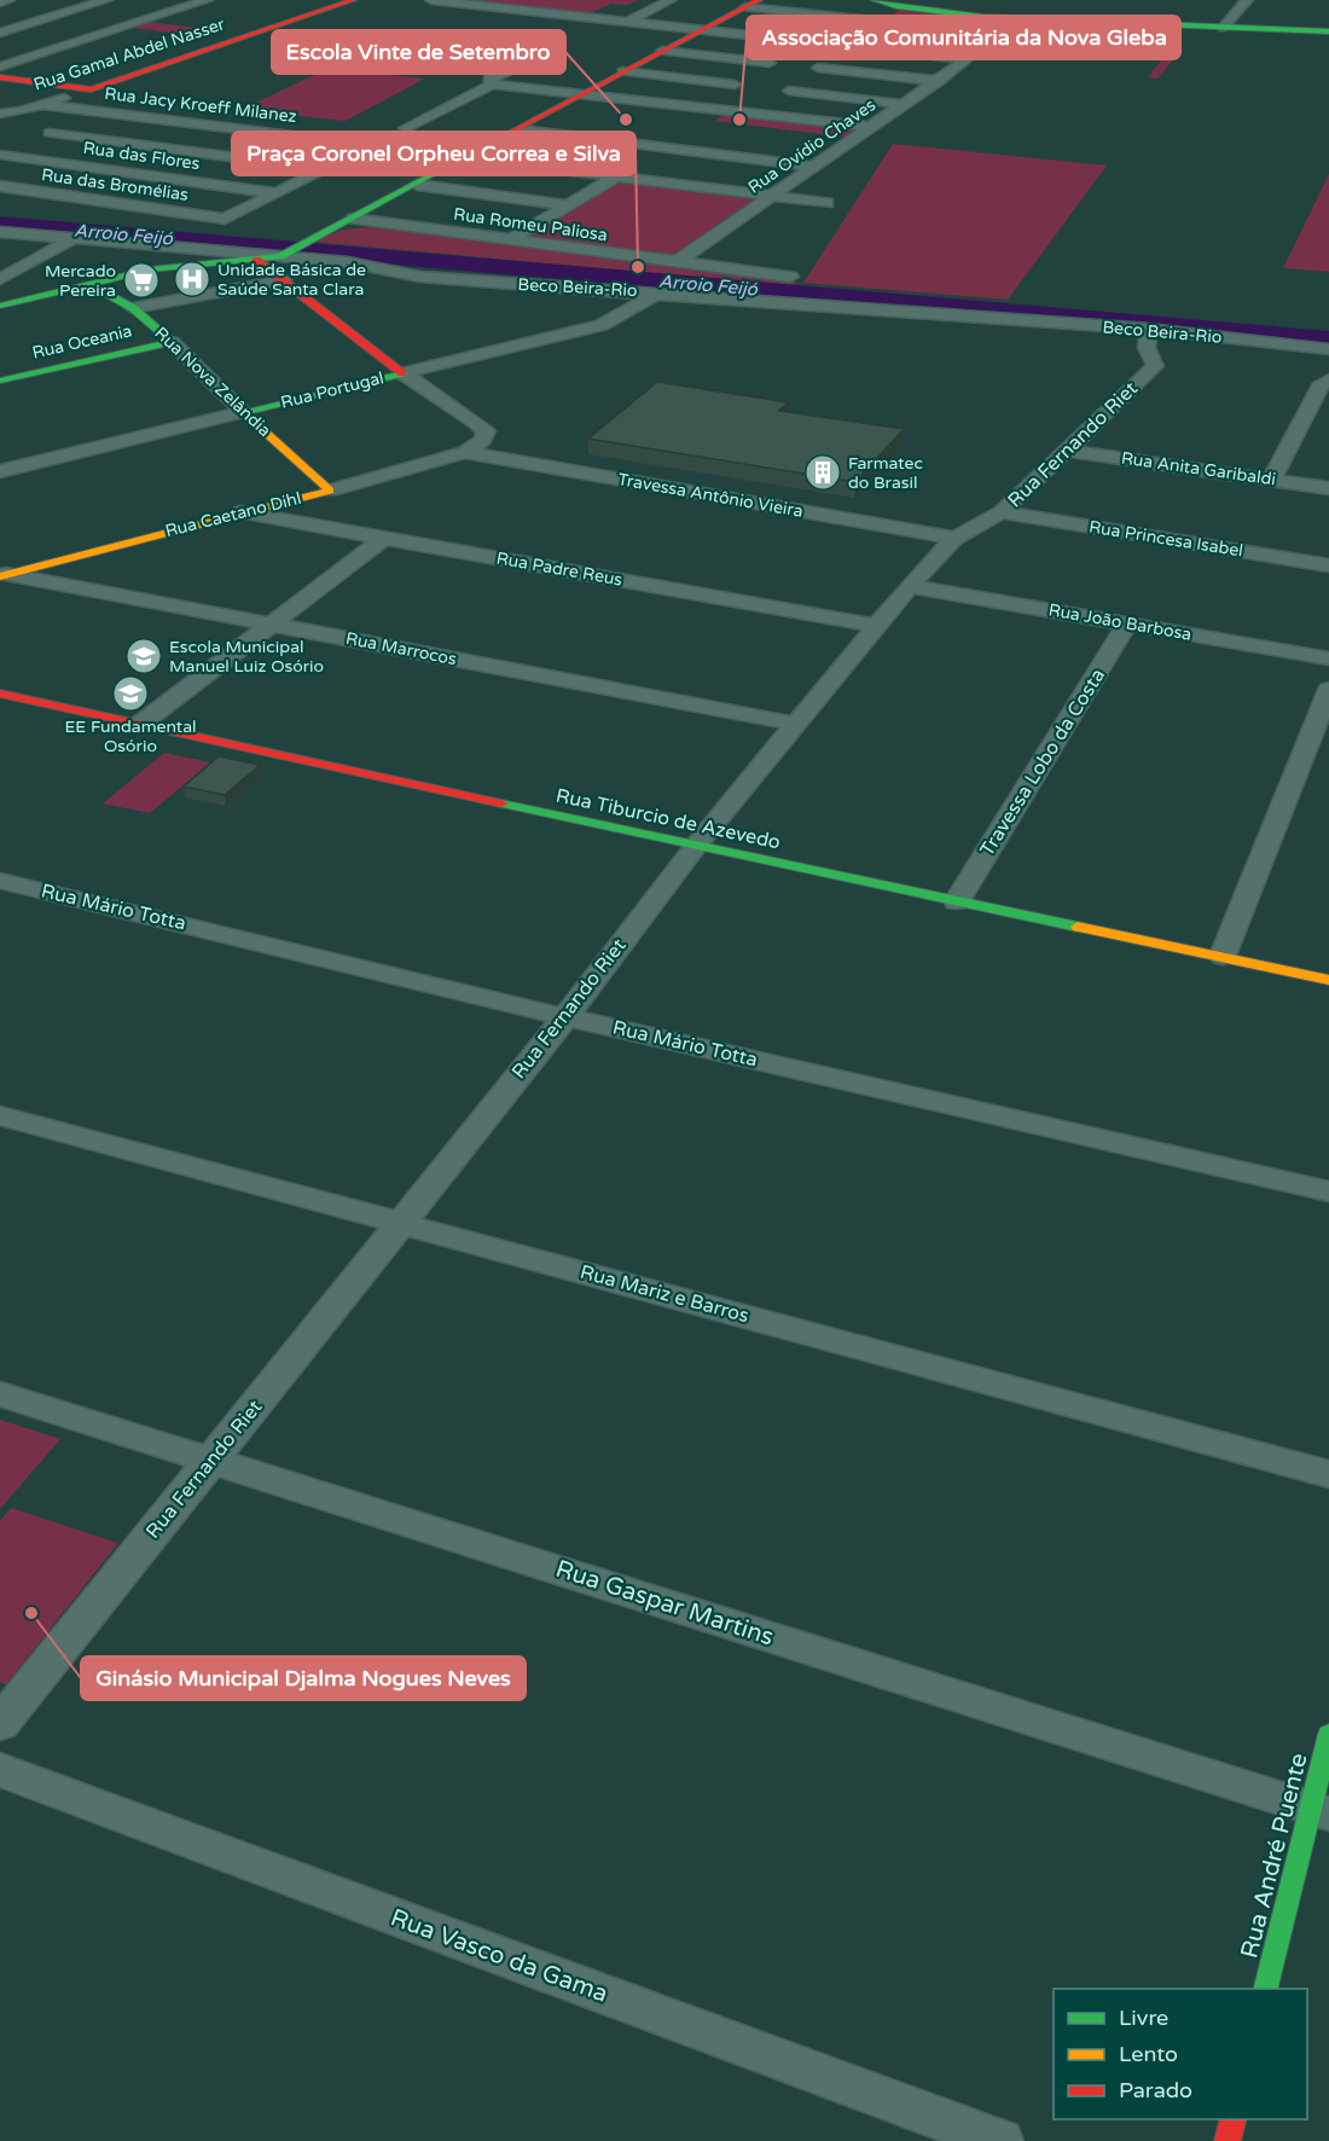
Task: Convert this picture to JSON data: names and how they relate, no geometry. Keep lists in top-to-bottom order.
{
  "streets": {
    "street": [
      "Rua Gamal Abdel Nasser",
      "Rua Jacy Kroeff Milanez",
      "Rua Ovídio Chaves",
      "Rua das Flores",
      "Rua das Bromélias",
      "Rua Romeu Paliosa",
      "Beco Beira-Rio",
      "Rua Oceania",
      "Rua Nova Zelândia",
      "Rua Portugal",
      "Rua Fernando Riet",
      "Rua Anita Garibaldi",
      "Travessa Antônio Vieira",
      "Rua Caetano Dihl",
      "Rua Princesa Isabel",
      "Rua Padre Reus",
      "Rua João Barbosa",
      "Rua Marrocos",
      "Travessa Lobo da Costa",
      "Rua Tiburcio de Azevedo",
      "Rua Mário Totta",
      "Rua Mariz e Barros",
      "Rua Gaspar Martins",
      "Rua André Puente",
      "Rua Vasco da Gama"
    ]
  },
  "crossings": [
    ["Rua Gamal Abdel Nasser", "Rua Jacy Kroeff Milanez"],
    ["Rua Jacy Kroeff Milanez", "Rua Ovídio Chaves"],
    ["Rua Ovídio Chaves", "Rua Romeu Paliosa"],
    ["Rua das Flores", "Rua das Bromélias"],
    ["Beco Beira-Rio", "Rua Portugal"],
    ["Beco Beira-Rio", "Rua Fernando Riet"],
    ["Rua Oceania", "Rua Nova Zelândia"],
    ["Rua Nova Zelândia", "Rua Portugal"],
    ["Rua Nova Zelândia", "Rua Caetano Dihl"],
    ["Rua Fernando Riet", "Rua Anita Garibaldi"],
    ["Rua Fernando Riet", "Travessa Antônio Vieira"],
    ["Rua Fernando Riet", "Rua Princesa Isabel"],
    ["Rua Fernando Riet", "Rua Padre Reus"],
    ["Rua Fernando Riet", "Rua João Barbosa"],
    ["Rua Fernando Riet", "Rua Marrocos"],
    ["Rua Fernando Riet", "Rua Tiburcio de Azevedo"],
    ["Rua Fernando Riet", "Rua Mário Totta"],
    ["Rua Fernando Riet", "Rua Mariz e Barros"],
    ["Rua Fernando Riet", "Rua Gaspar Martins"],
    ["Travessa Antônio Vieira", "Rua Caetano Dihl"],
    ["Rua Caetano Dihl", "Rua Padre Reus"],
    ["Rua Caetano Dihl", "Rua Marrocos"],
    ["Rua João Barbosa", "Travessa Lobo da Costa"],
    ["Travessa Lobo da Costa", "Rua Tiburcio de Azevedo"],
    ["Rua Gaspar Martins", "Rua André Puente"]
  ],
  "water": ["Arroio Feijó"],
  "places": {
    "other": [
      "Escola Vinte de Setembro",
      "Associação Comunitária da Nova Gleba",
      "Praça Coronel Orpheu Correa e Silva",
      "Ginásio Municipal Djalma Nogues Neves"
    ],
    "hospital": ["Unidade Básica de Saúde Santa Clara"],
    "supermarket": ["Mercado Pereira"],
    "building": ["Farmatec do Brasil"],
    "school or university": ["Escola Municipal Manuel Luiz Osório", "EE Fundamental Osório"]
  },
  "legend": ["Livre", "Lento", "Parado"]
}
